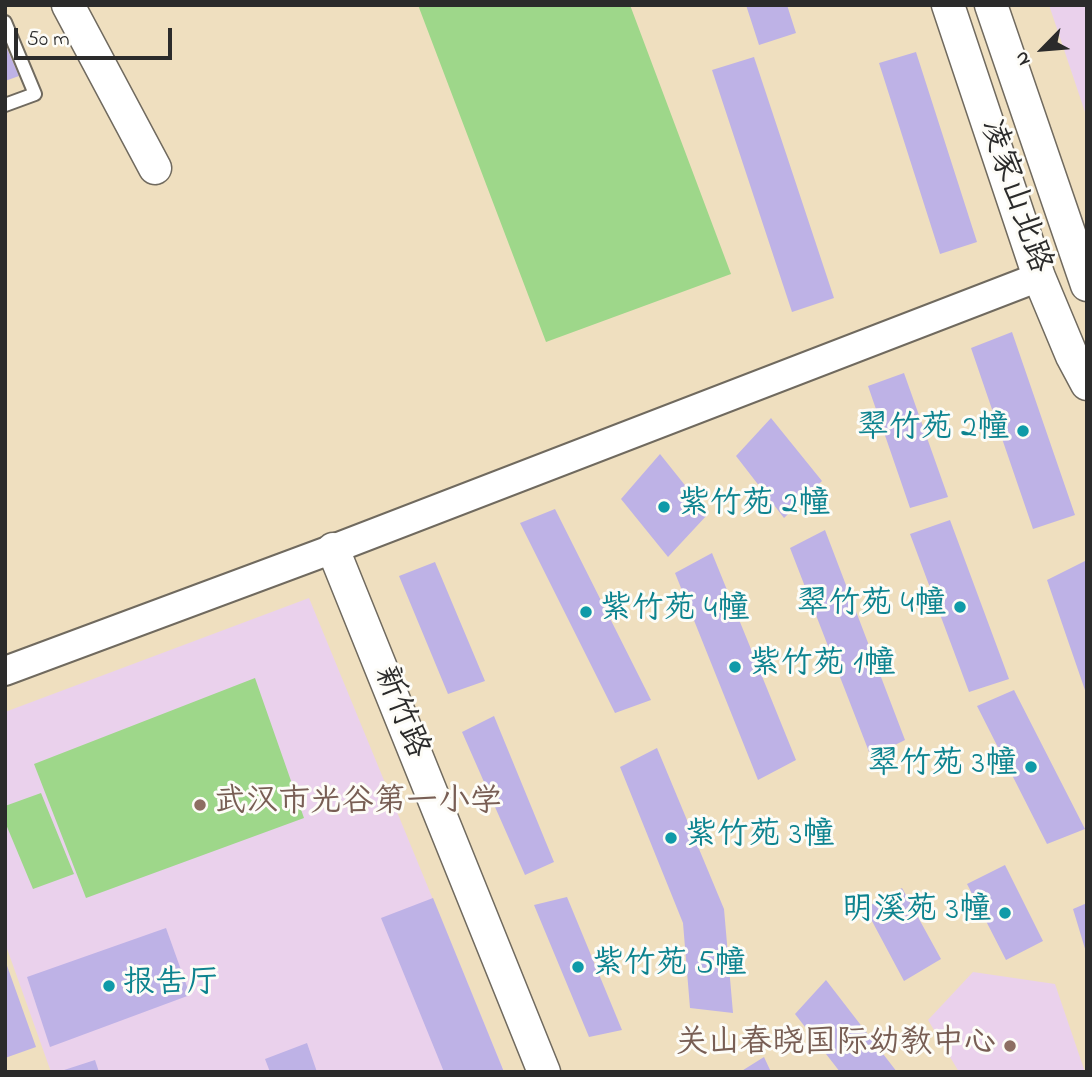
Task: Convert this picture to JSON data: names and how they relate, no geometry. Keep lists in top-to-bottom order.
{
  "streets": {
    "main road": ["凌家山北路", "新竹路"]
  },
  "places": [
    "翠竹苑 2幢",
    "紫竹苑 2幢",
    "翠竹苑 4幢",
    "紫竹苑 4幢",
    "紫竹苑 1幢",
    "翠竹苑 3幢",
    "武汉市光谷第一小学",
    "紫竹苑 3幢",
    "明溪苑 3幢",
    "紫竹苑 5幢",
    "报告厅",
    "关山春晓国际幼教中心"
  ],
  "scale_bar": "50 m",
  "north": "bottom left"
}
